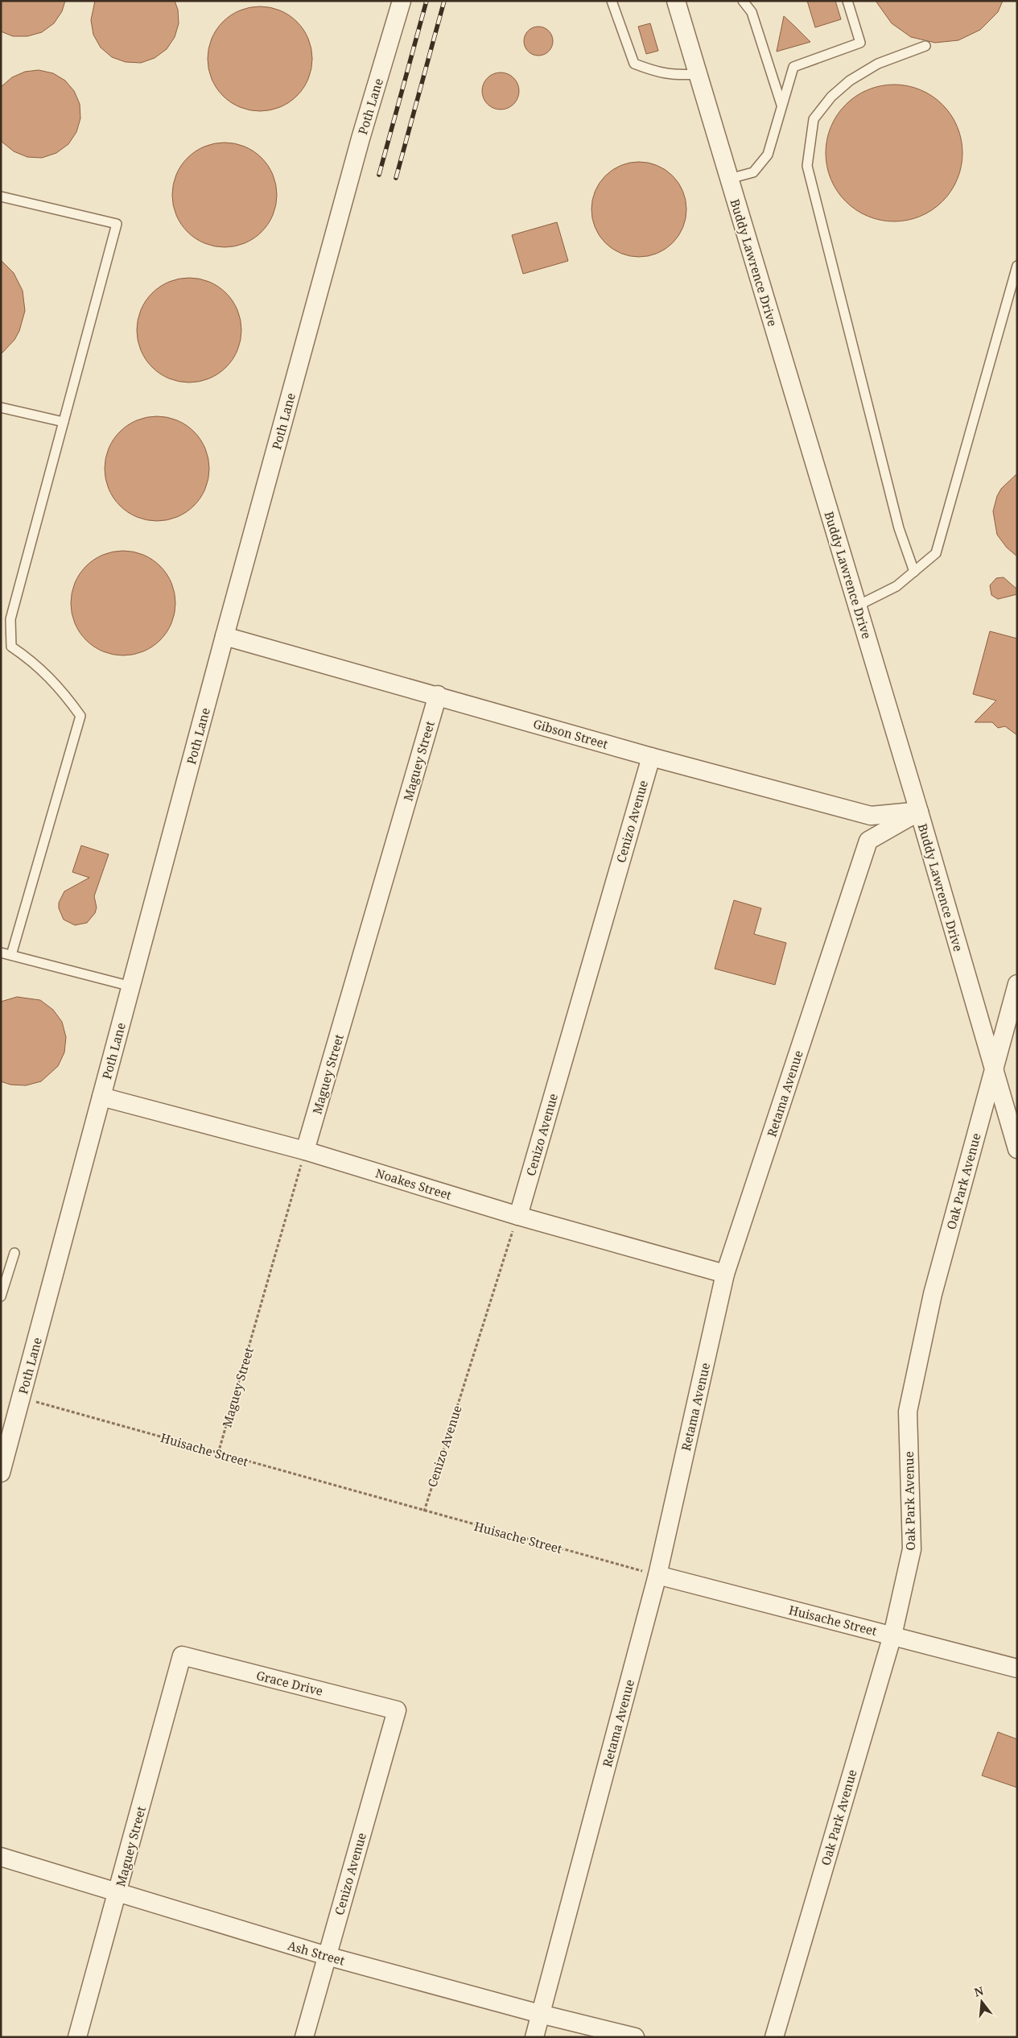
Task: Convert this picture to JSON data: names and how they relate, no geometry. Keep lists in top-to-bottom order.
{
  "streets": {
    "street": [
      "Poth Lane",
      "Buddy Lawrence Drive",
      "Gibson Street",
      "Maguey Street",
      "Cenizo Avenue",
      "Retama Avenue",
      "Oak Park Avenue",
      "Noakes Street",
      "Huisache Street",
      "Grace Drive",
      "Ash Street"
    ]
  },
  "crossings": [
    ["Poth Lane", "Gibson Street"],
    ["Poth Lane", "Noakes Street"],
    ["Poth Lane", "Huisache Street"],
    ["Buddy Lawrence Drive", "Gibson Street"],
    ["Buddy Lawrence Drive", "Retama Avenue"],
    ["Buddy Lawrence Drive", "Oak Park Avenue"],
    ["Gibson Street", "Maguey Street"],
    ["Gibson Street", "Cenizo Avenue"],
    ["Gibson Street", "Retama Avenue"],
    ["Maguey Street", "Noakes Street"],
    ["Maguey Street", "Huisache Street"],
    ["Maguey Street", "Grace Drive"],
    ["Maguey Street", "Ash Street"],
    ["Cenizo Avenue", "Noakes Street"],
    ["Cenizo Avenue", "Huisache Street"],
    ["Cenizo Avenue", "Grace Drive"],
    ["Cenizo Avenue", "Ash Street"],
    ["Retama Avenue", "Noakes Street"],
    ["Retama Avenue", "Huisache Street"],
    ["Retama Avenue", "Ash Street"],
    ["Oak Park Avenue", "Huisache Street"]
  ],
  "north": "top"
}
